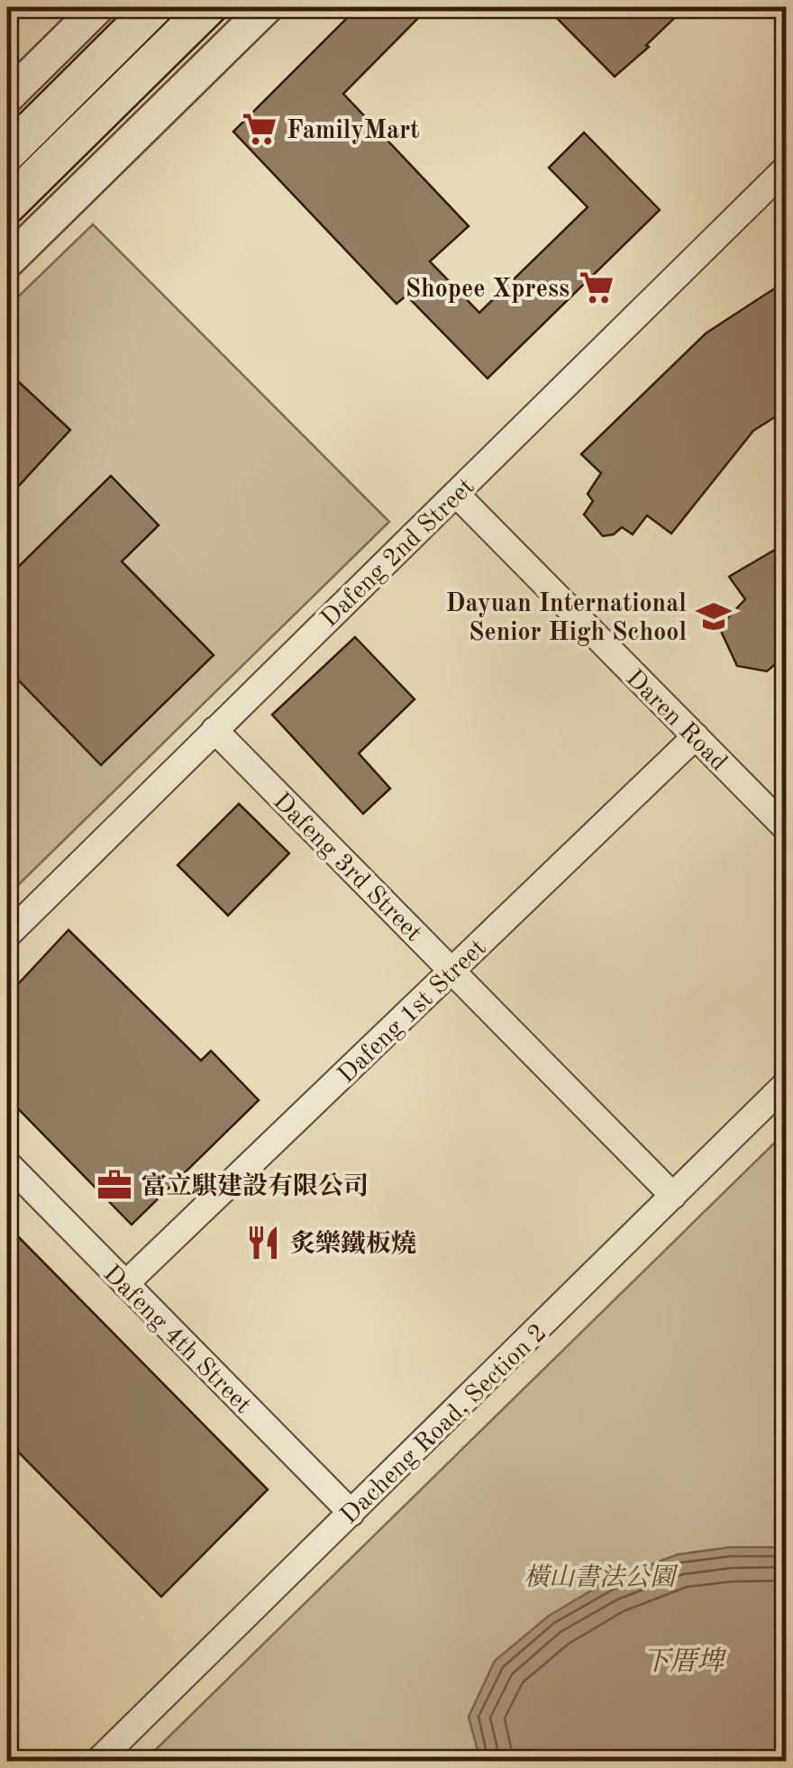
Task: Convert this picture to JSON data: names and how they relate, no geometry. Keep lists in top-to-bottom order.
{
  "streets": {
    "street": [
      "Dafeng 2nd Street",
      "Daren Road",
      "Dafeng 3rd Street",
      "Dafeng 1st Street",
      "Dafeng 4th Street",
      "Dacheng Road, Section 2"
    ]
  },
  "crossings": [
    ["Dafeng 2nd Street", "Daren Road"],
    ["Dafeng 2nd Street", "Dafeng 3rd Street"],
    ["Daren Road", "Dafeng 1st Street"],
    ["Dafeng 3rd Street", "Dafeng 1st Street"],
    ["Dafeng 3rd Street", "Dacheng Road, Section 2"],
    ["Dafeng 1st Street", "Dafeng 4th Street"],
    ["Dafeng 4th Street", "Dacheng Road, Section 2"]
  ],
  "water": ["下厝埤"],
  "parks": ["橫山書法公園"],
  "places": {
    "supermarket": ["FamilyMart", "Shopee Xpress"],
    "school or university": ["Dayuan International Senior High School"],
    "office": ["富立騏建設有限公司"],
    "restaurant": ["炙樂鐵板燒"]
  }
}
